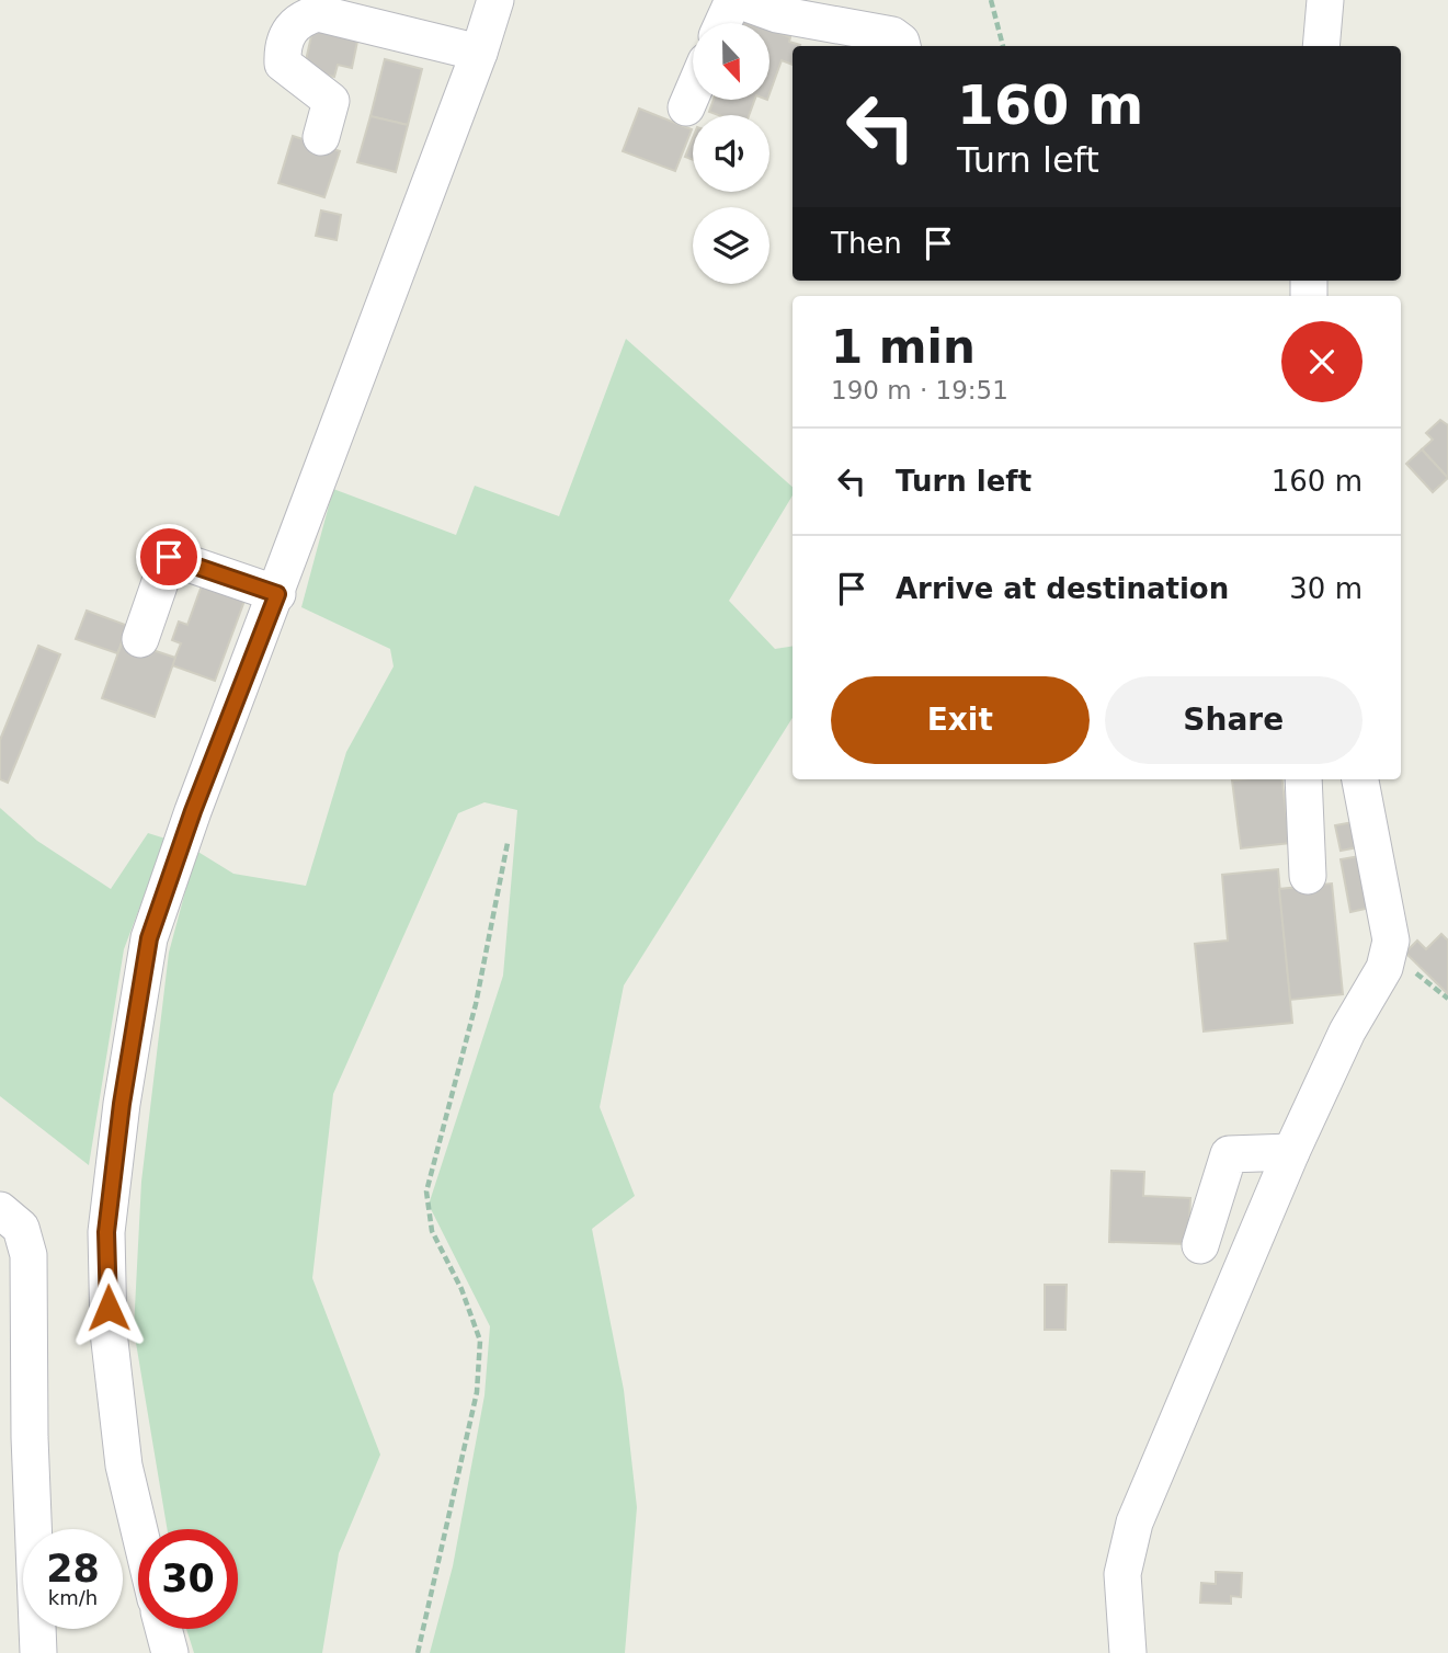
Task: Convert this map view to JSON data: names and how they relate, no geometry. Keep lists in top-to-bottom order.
{
  "north": "bottom",
  "page": {
    "turn": ["160 m", "Turn left"],
    "then": "Then",
    "heading": ["1 min", "190 m · 19:51"],
    "list": [
      {
        "name": "Turn left",
        "value": "160 m"
      },
      {
        "name": "Arrive at destination",
        "value": "30 m"
      }
    ],
    "buttons": ["Exit", "Share"],
    "speed": "28 km/h",
    "limit": "30"
  }
}
